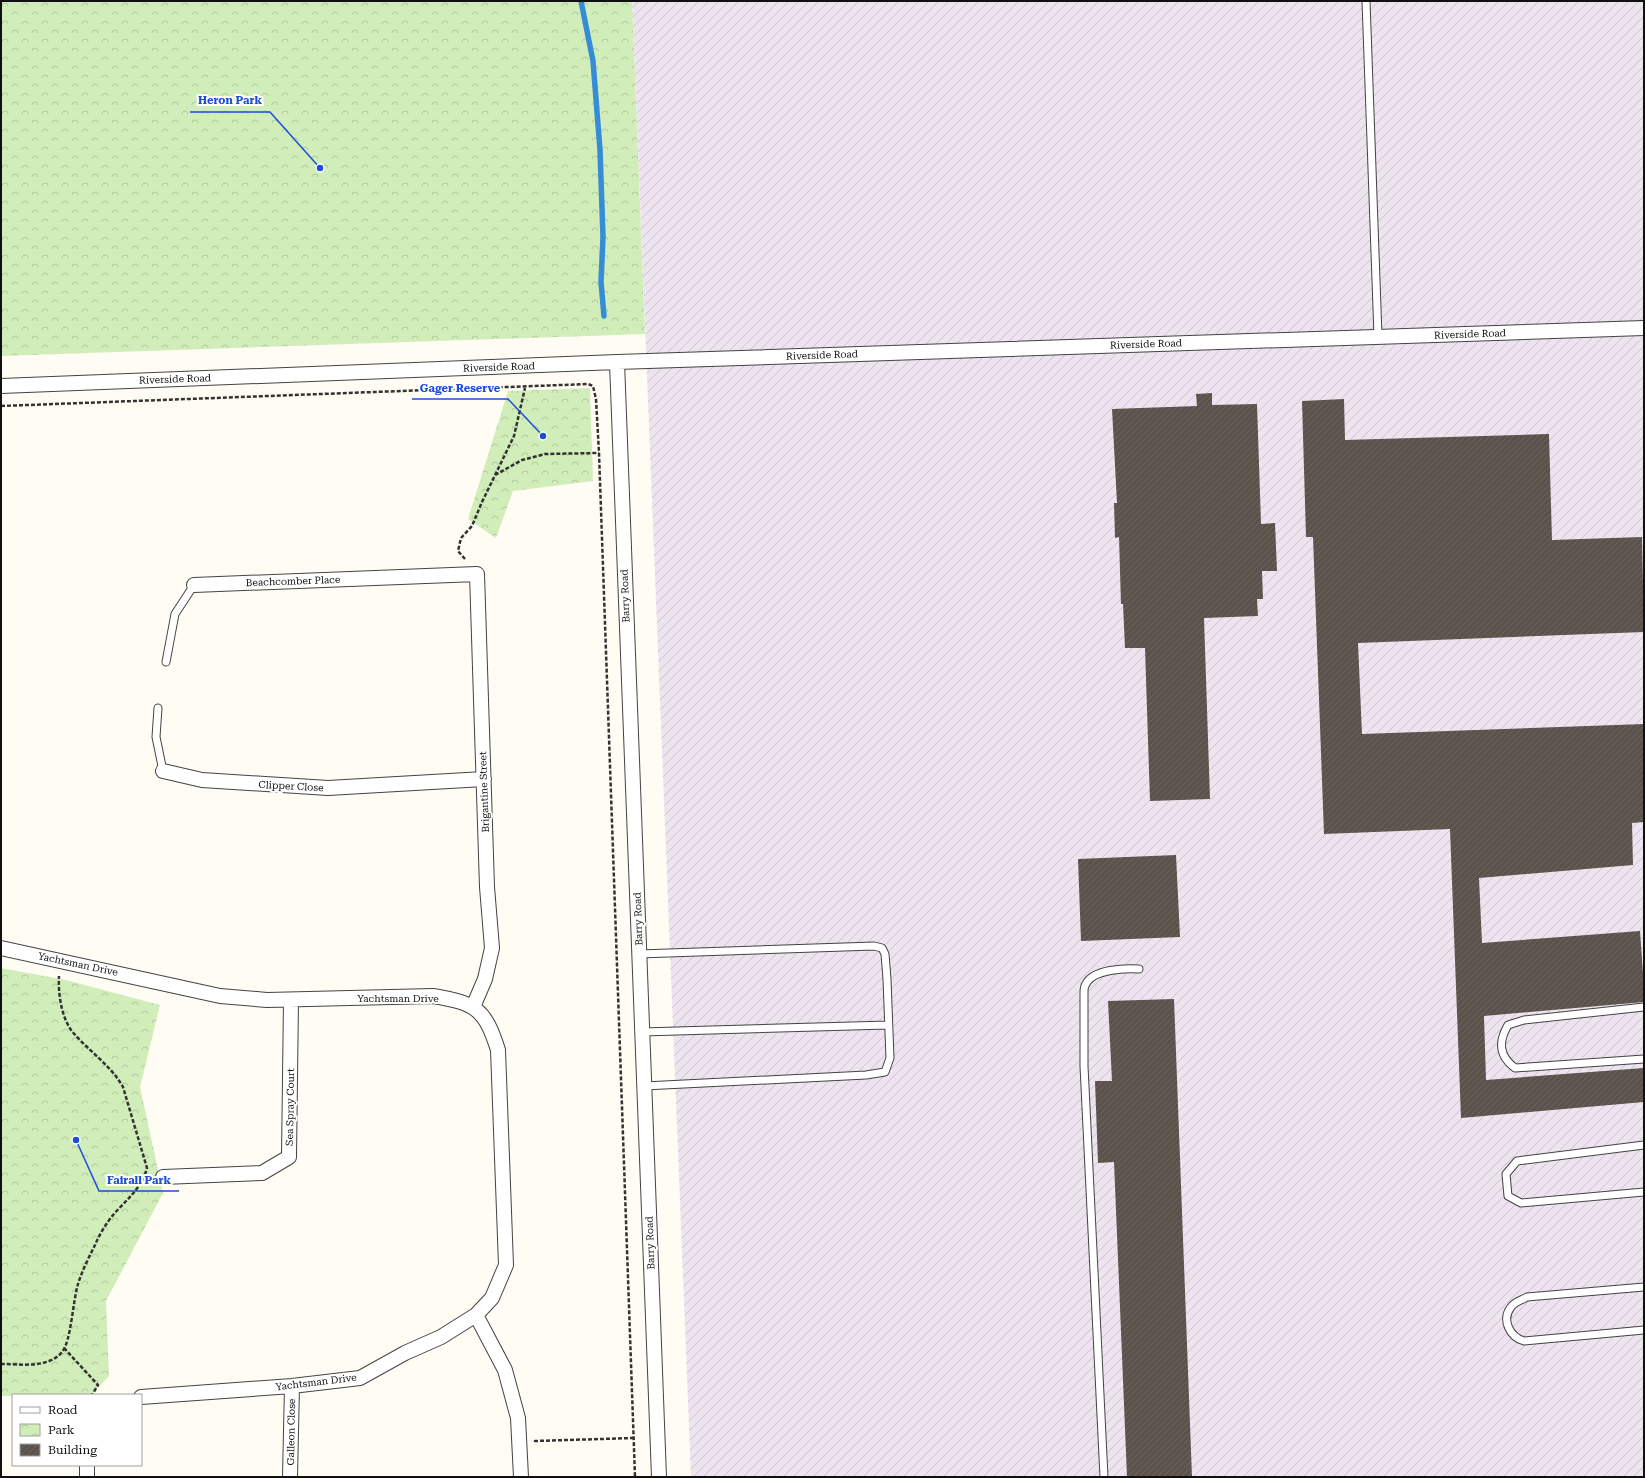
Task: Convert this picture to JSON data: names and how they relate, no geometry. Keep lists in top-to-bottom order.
{
  "streets": {
    "street": [
      "Riverside Road",
      "Beachcomber Place",
      "Barry Road",
      "Clipper Close",
      "Brigantine Street",
      "Yachtsman Drive",
      "Sea Spray Court",
      "Galleon Close"
    ]
  },
  "crossings": [
    ["Riverside Road", "Barry Road"],
    ["Beachcomber Place", "Brigantine Street"],
    ["Clipper Close", "Brigantine Street"],
    ["Brigantine Street", "Yachtsman Drive"],
    ["Yachtsman Drive", "Sea Spray Court"],
    ["Yachtsman Drive", "Galleon Close"]
  ],
  "places": ["Heron Park", "Gager Reserve", "Fairall Park"],
  "legend": ["Road", "Park", "Building"]
}
